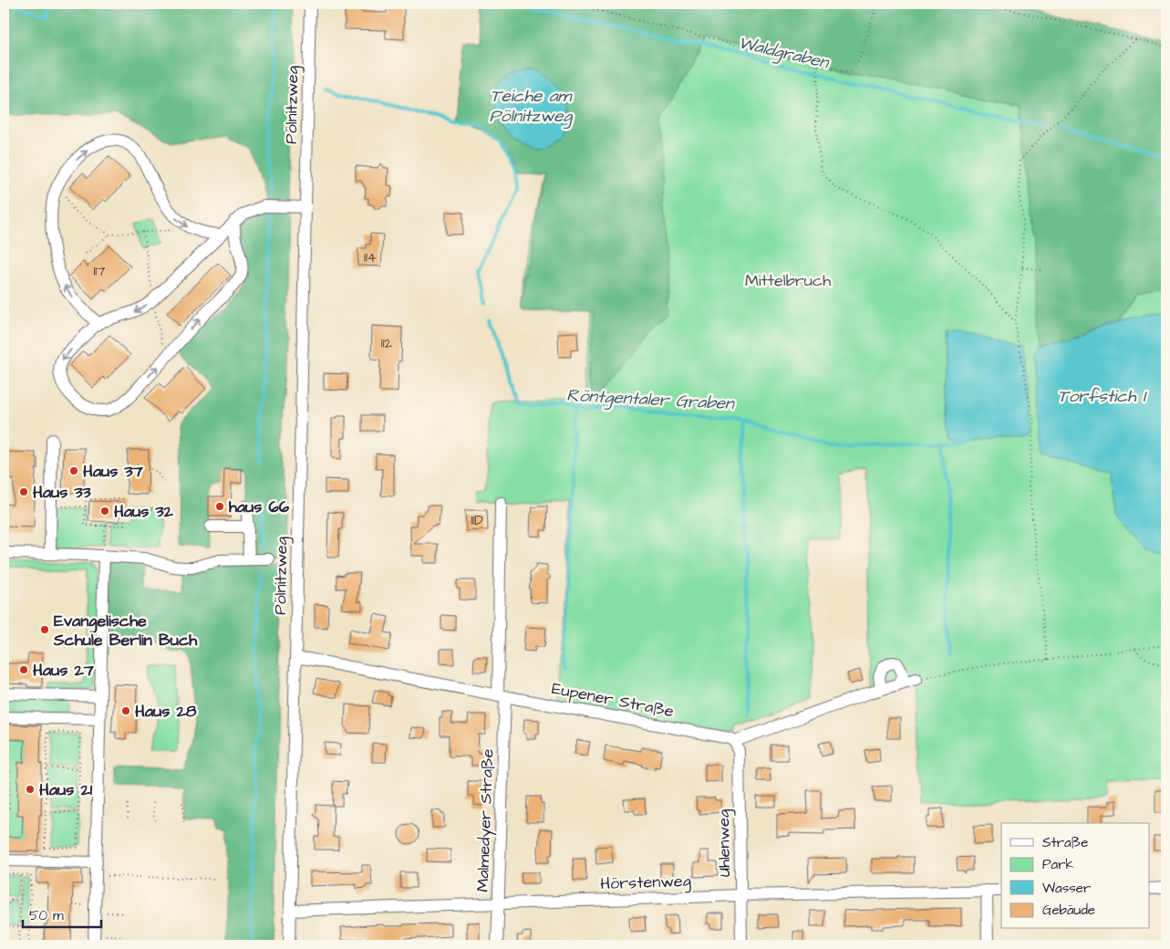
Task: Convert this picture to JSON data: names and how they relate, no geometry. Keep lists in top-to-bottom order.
{
  "streets": {
    "street": [
      "Pölnitzweg",
      "Eupener Straße",
      "Malmedyer Straße",
      "Uhlenweg",
      "Hörstenweg"
    ]
  },
  "crossings": [
    ["Pölnitzweg", "Eupener Straße"],
    ["Pölnitzweg", "Hörstenweg"],
    ["Eupener Straße", "Malmedyer Straße"],
    ["Eupener Straße", "Uhlenweg"],
    ["Malmedyer Straße", "Hörstenweg"],
    ["Uhlenweg", "Hörstenweg"]
  ],
  "water": [
    "Waldgraben",
    "Teiche am Pölnitzweg",
    "Torfstich I",
    "Röntgentaler Graben"
  ],
  "parks": ["Mittelbruch"],
  "places": [
    "Haus 37",
    "Haus 33",
    "haus 66",
    "Haus 32",
    "Evangelische Schule Berlin Buch",
    "Haus 27",
    "Haus 28",
    "Haus 21"
  ],
  "house_numbers": [
    "114",
    "117",
    "112",
    "11D"
  ],
  "legend": [
    "Straße",
    "Park",
    "Wasser",
    "Gebäude"
  ],
  "scale_bar": "50 m"
}
